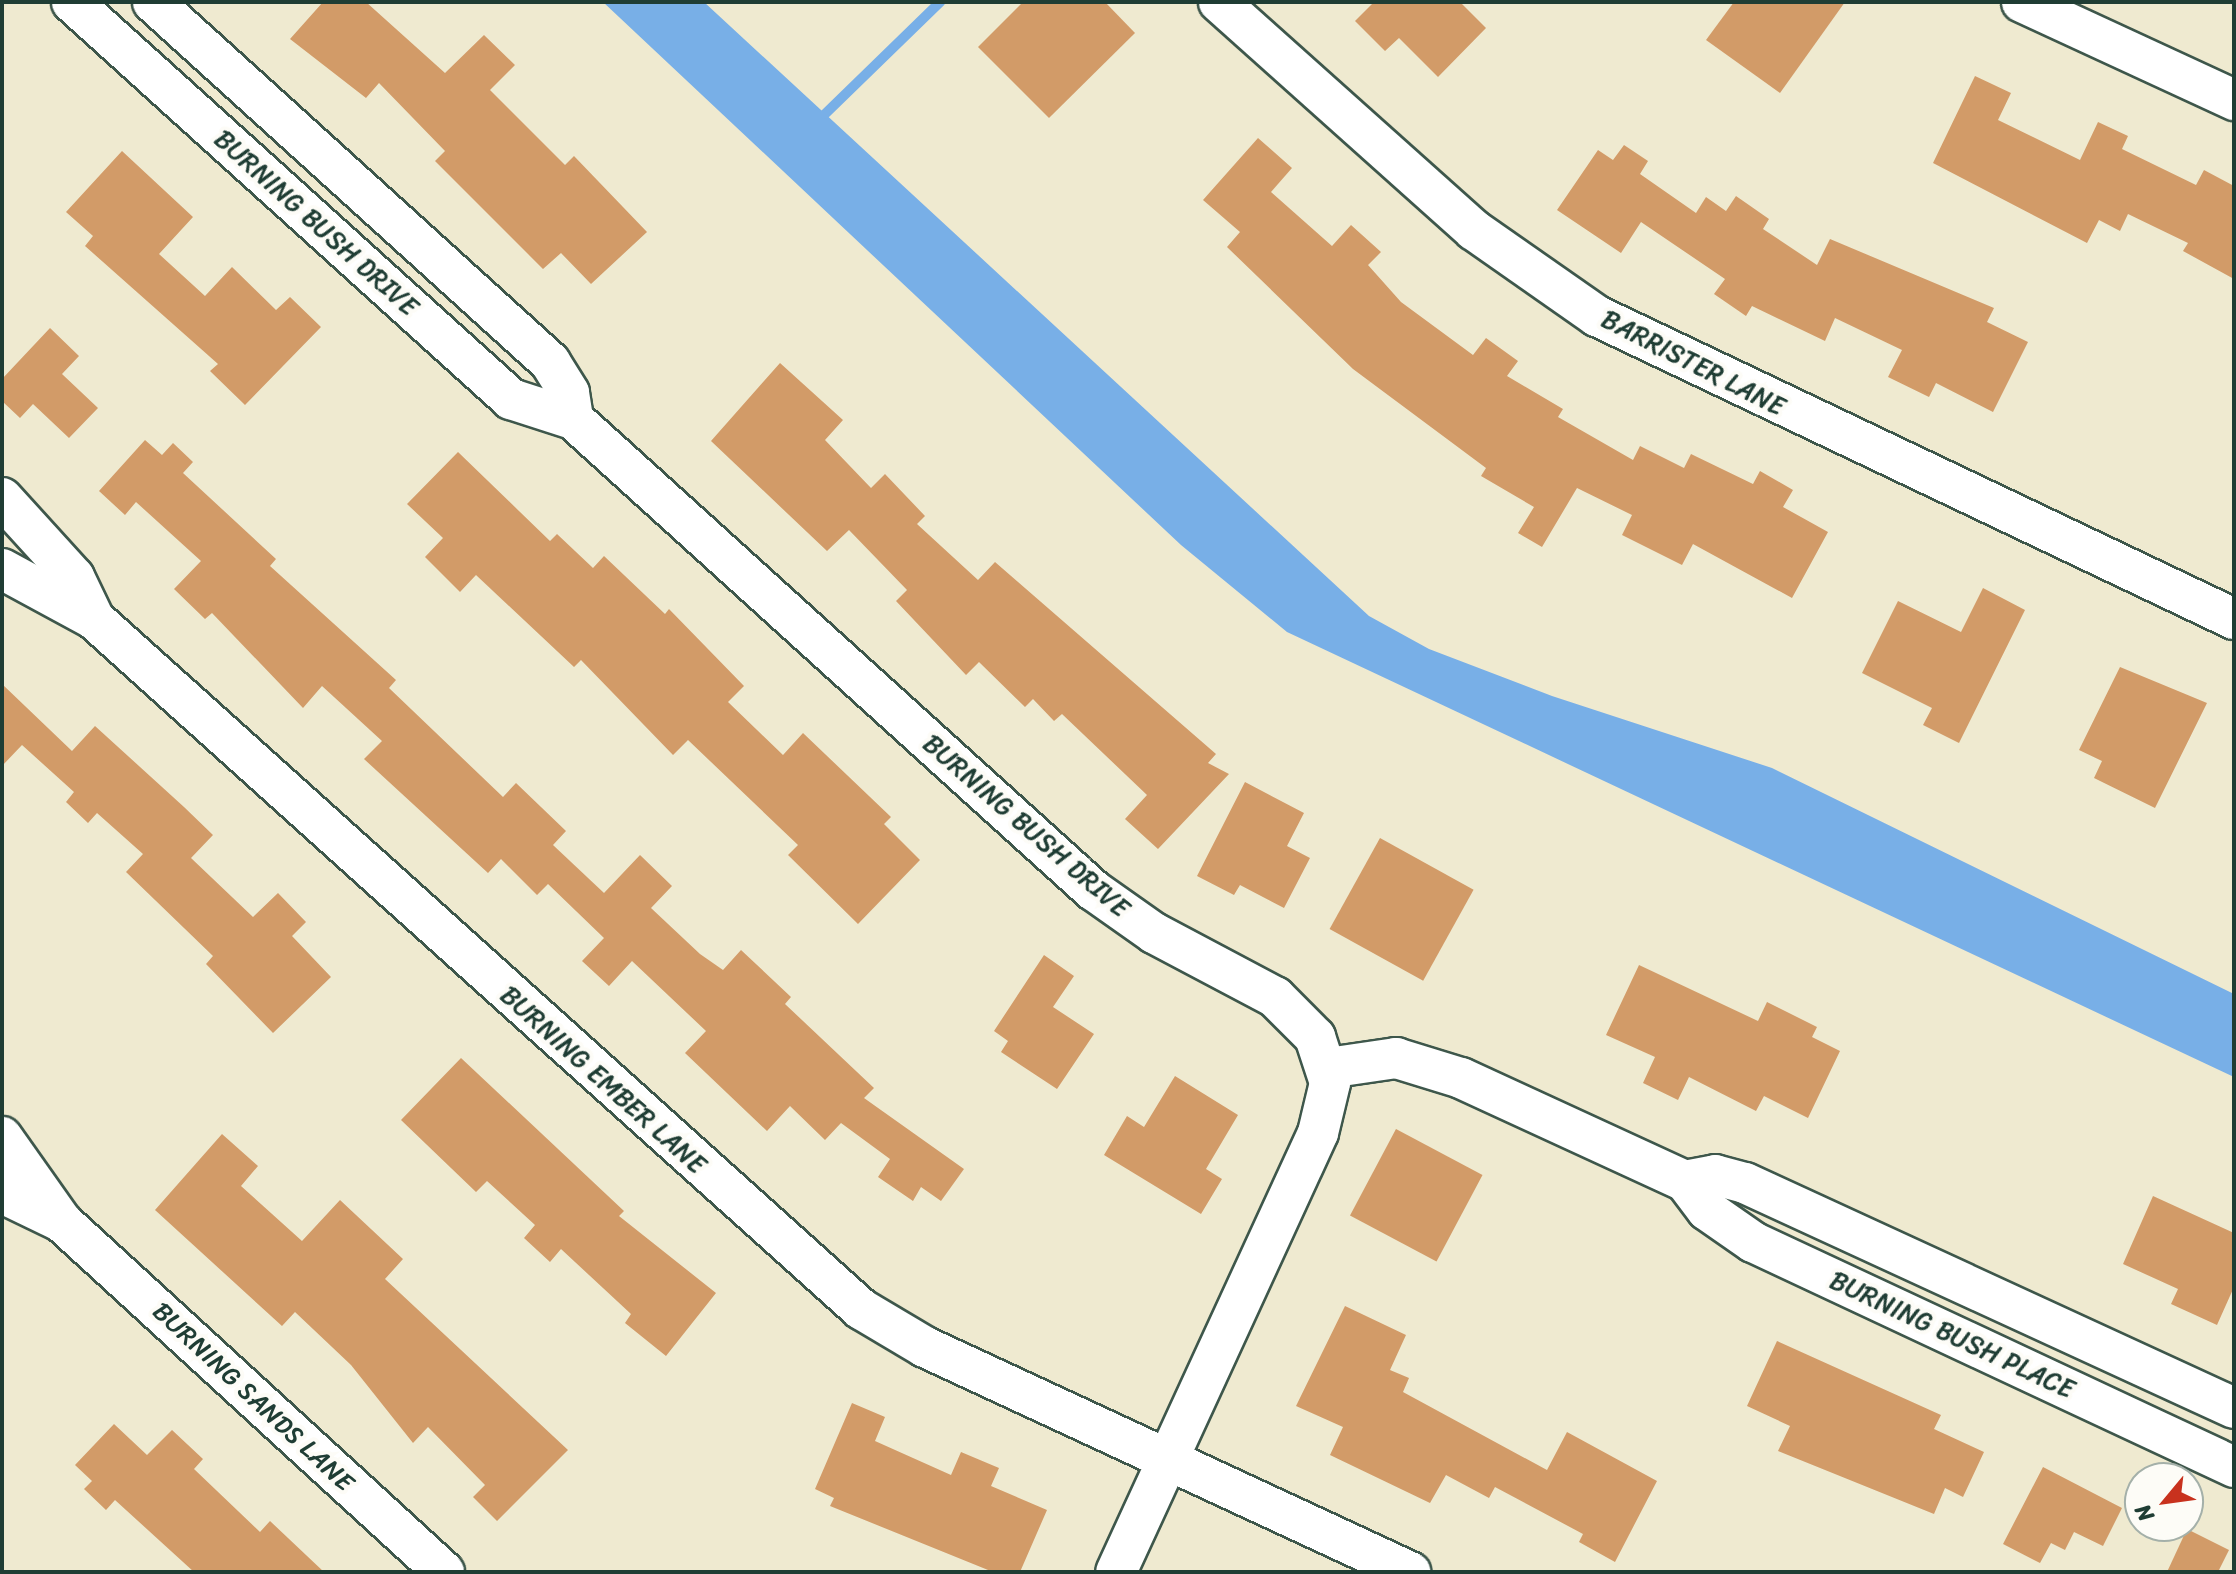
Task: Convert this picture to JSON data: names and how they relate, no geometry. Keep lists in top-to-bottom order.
{
  "streets": {
    "street": [
      "BURNING BUSH DRIVE",
      "BARRISTER LANE",
      "BURNING EMBER LANE",
      "BURNING BUSH PLACE",
      "BURNING SANDS LANE"
    ]
  },
  "crossings": [
    ["BURNING BUSH DRIVE", "BURNING BUSH PLACE"]
  ],
  "north": "bottom left"
}
